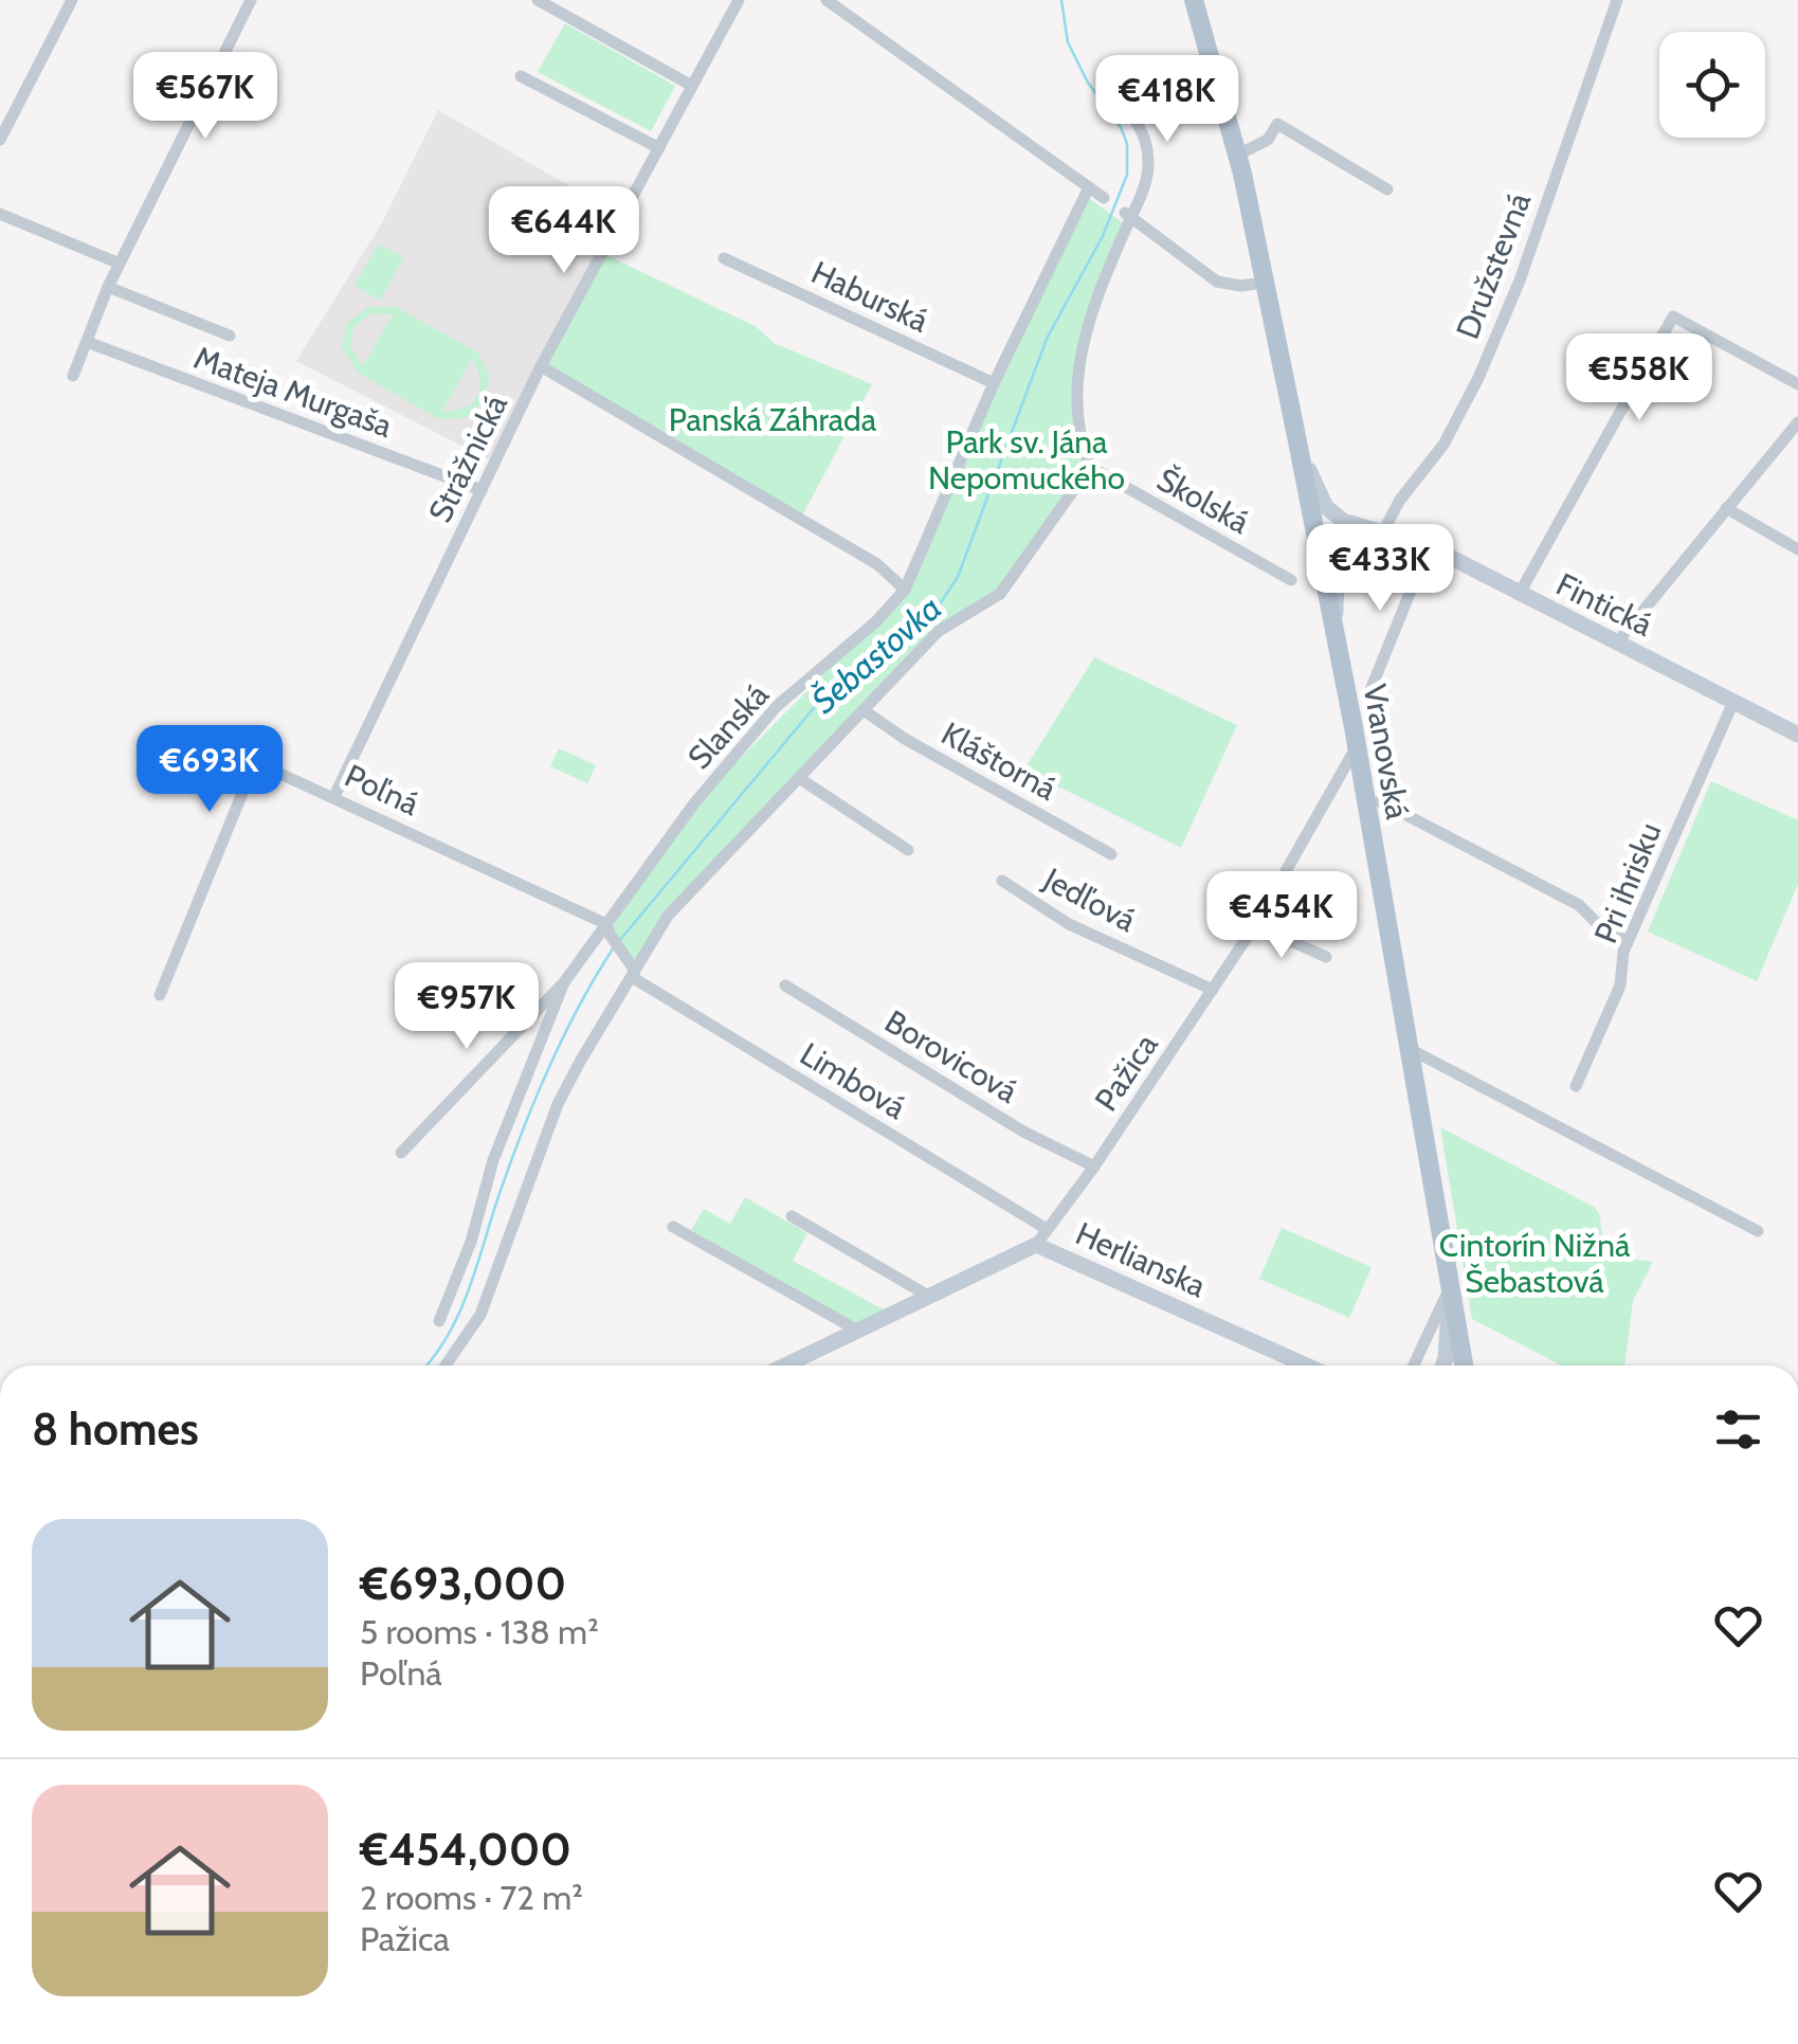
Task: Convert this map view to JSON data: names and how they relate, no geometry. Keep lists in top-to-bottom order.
{
  "streets": {
    "main road": ["Vranovská"],
    "street": [
      "Družstevná",
      "Haburská",
      "Mateja Murgaša",
      "Strážnická",
      "Školská",
      "Fintická",
      "Slanská",
      "Kláštorná",
      "Poľná",
      "Pri ihrisku",
      "Jedľová",
      "Borovicová",
      "Pažica",
      "Limbová",
      "Herlianska"
    ]
  },
  "crossings": [
    ["Družstevná", "Fintická"],
    ["Haburská", "Slanská"],
    ["Mateja Murgaša", "Strážnická"],
    ["Strážnická", "Poľná"],
    ["Fintická", "Pri ihrisku"],
    ["Slanská", "Poľná"],
    ["Vranovská", "Pri ihrisku"],
    ["Vranovská", "Pažica"],
    ["Poľná", "Limbová"],
    ["Jedľová", "Pažica"],
    ["Borovicová", "Pažica"],
    ["Pažica", "Limbová"],
    ["Pažica", "Herlianska"]
  ],
  "water": ["Šebastovka"],
  "parks": ["Panská Záhrada", "Park sv. Jána Nepomuckého", "Cintorín Nižná Šebastová"],
  "page": {
    "price": [
      "€567K",
      "€418K",
      "€644K",
      "€558K",
      "€433K",
      "€693K",
      "€454K",
      "€957K"
    ],
    "heading": "8 homes",
    "list": [
      {
        "name": "€693,000",
        "note": "5 rooms · 138 m² · Poľná"
      },
      {
        "name": "€454,000",
        "note": "2 rooms · 72 m² · Pažica"
      }
    ]
  }
}
